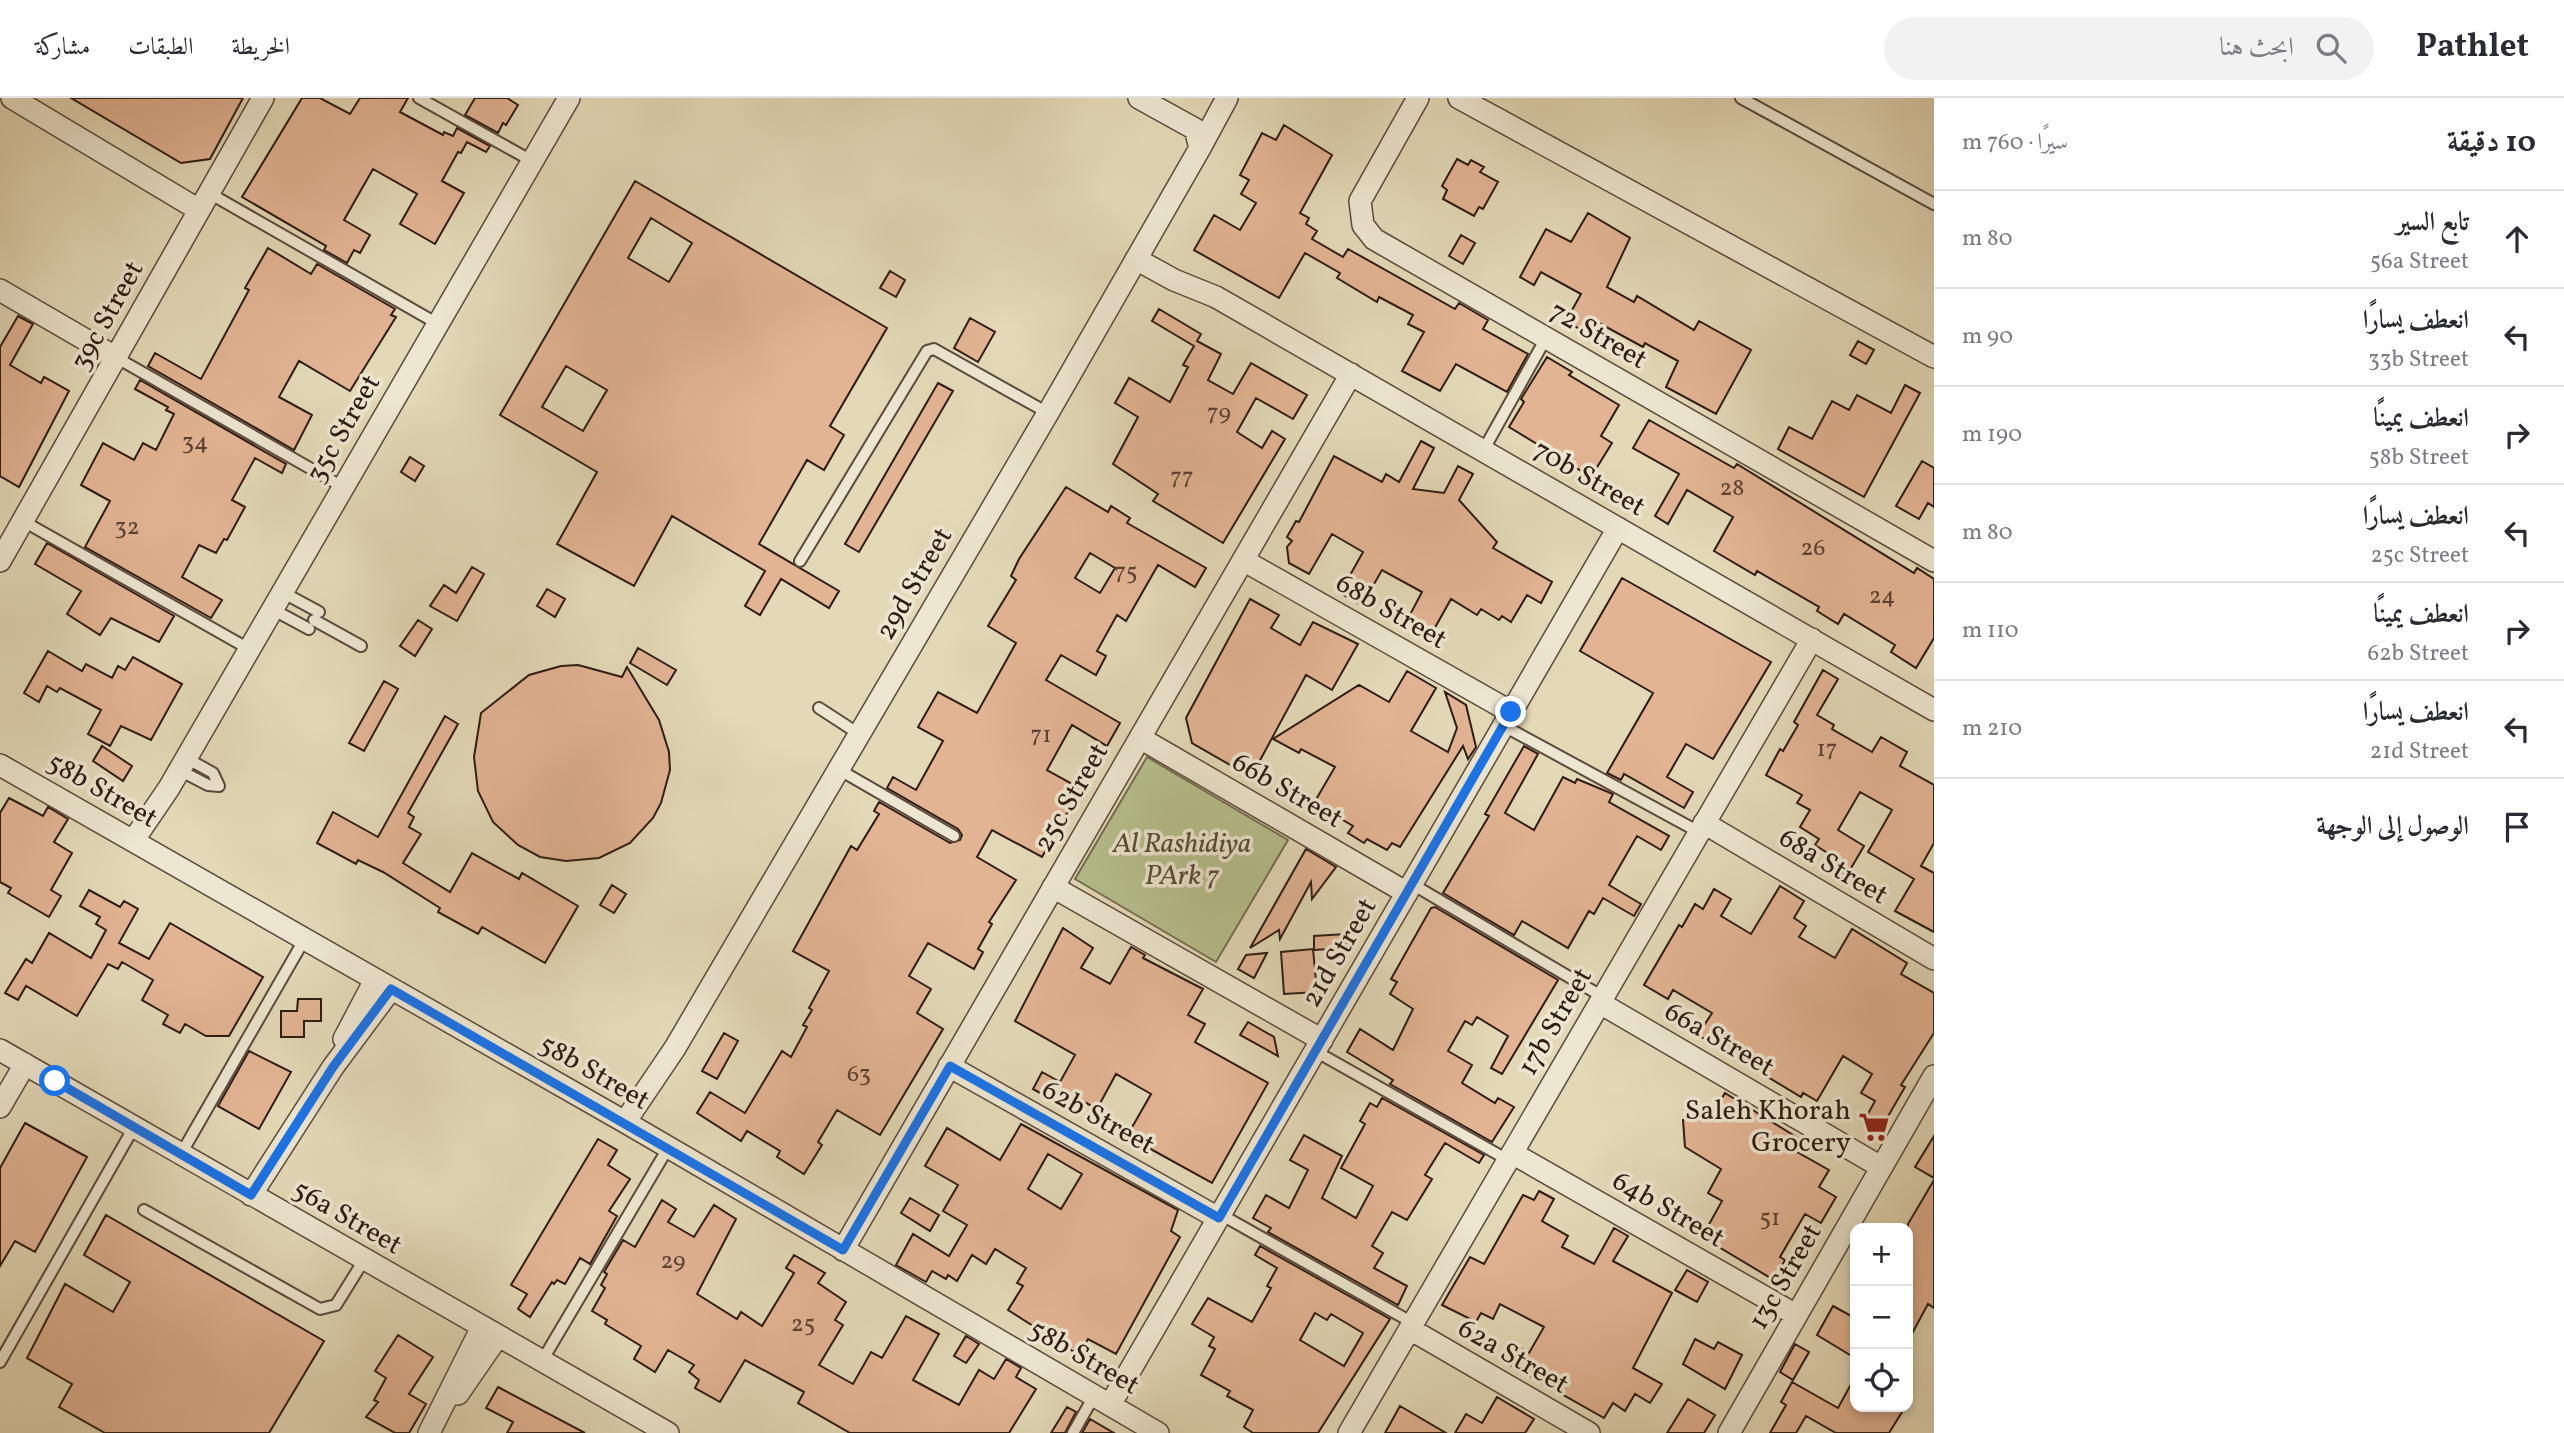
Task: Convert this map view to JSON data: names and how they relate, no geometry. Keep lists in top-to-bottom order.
{
  "streets": {
    "street": [
      "39c Street",
      "72 Street",
      "35c Street",
      "70b Street",
      "29d Street",
      "68b Street",
      "58b Street",
      "66b Street",
      "25c Street",
      "68a Street",
      "21d Street",
      "17b Street",
      "66a Street",
      "62b Street",
      "64b Street",
      "56a Street",
      "13c Street",
      "62a Street"
    ]
  },
  "crossings": [
    ["35c Street", "58b Street"],
    ["70b Street", "29d Street"],
    ["70b Street", "25c Street"],
    ["70b Street", "21d Street"],
    ["70b Street", "17b Street"],
    ["29d Street", "58b Street"],
    ["68b Street", "25c Street"],
    ["68b Street", "21d Street"],
    ["58b Street", "25c Street"],
    ["58b Street", "21d Street"],
    ["66b Street", "25c Street"],
    ["66b Street", "21d Street"],
    ["25c Street", "62b Street"],
    ["68a Street", "17b Street"],
    ["21d Street", "62b Street"],
    ["17b Street", "66a Street"],
    ["17b Street", "64b Street"],
    ["17b Street", "62a Street"],
    ["66a Street", "13c Street"],
    ["64b Street", "13c Street"]
  ],
  "parks": ["Al Rashidiya PArk 7"],
  "places": {
    "supermarket": ["Saleh Khorah Grocery"]
  },
  "house_numbers": [
    "79",
    "34",
    "77",
    "28",
    "32",
    "26",
    "75",
    "24",
    "71",
    "17",
    "63",
    "51",
    "29",
    "25"
  ],
  "page": {
    "header": "Pathlet",
    "search": "ابحث هنا",
    "nav": ["الخريطة", "الطبقات", "مشاركة"],
    "heading": ["10 دقيقة", "سيرًا · 760 m"],
    "list": [
      ["تابع السير", "56a Street", "80 m"],
      ["انعطف يسارًا", "33b Street", "90 m"],
      ["انعطف يمينًا", "58b Street", "190 m"],
      ["انعطف يسارًا", "25c Street", "80 m"],
      ["انعطف يمينًا", "62b Street", "110 m"],
      ["انعطف يسارًا", "21d Street", "210 m"],
      "الوصول إلى الوجهة"
    ],
    "map_buttons": ["+", "−"]
  }
}
